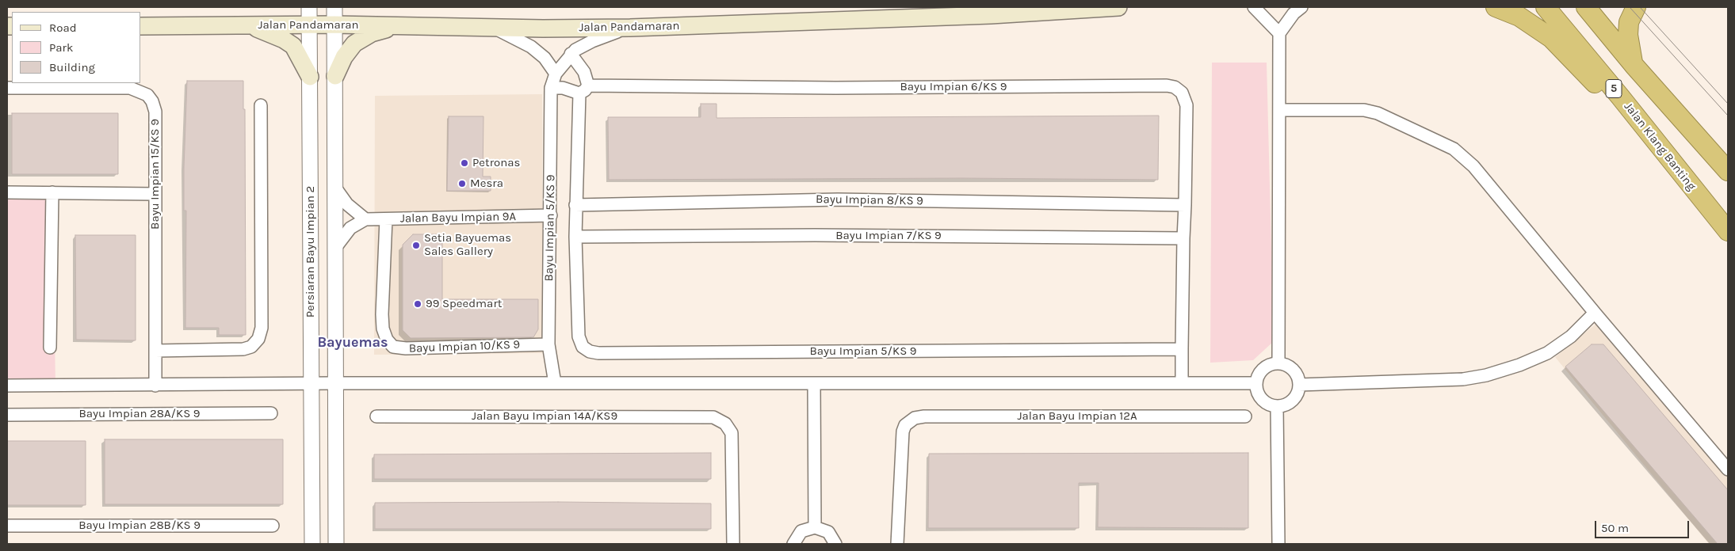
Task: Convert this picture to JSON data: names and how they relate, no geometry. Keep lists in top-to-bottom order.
{
  "streets": {
    "highway": ["5", "Jalan Klang Banting"],
    "main road": ["Jalan Pandamaran"],
    "street": [
      "Bayu Impian 6/KS 9",
      "Bayu Impian 15/KS 9",
      "Bayu Impian 8/KS 9",
      "Jalan Bayu Impian 9A",
      "Bayu Impian 5/KS 9",
      "Bayu Impian 7/KS 9",
      "Persiaran Bayu Impian 2",
      "Bayu Impian 10/KS 9",
      "Bayu Impian 28A/KS 9",
      "Jalan Bayu Impian 14A/KS9",
      "Jalan Bayu Impian 12A",
      "Bayu Impian 28B/KS 9"
    ]
  },
  "crossings": [
    ["Jalan Pandamaran", "Persiaran Bayu Impian 2"],
    ["Bayu Impian 6/KS 9", "Bayu Impian 8/KS 9"],
    ["Bayu Impian 6/KS 9", "Bayu Impian 5/KS 9"],
    ["Bayu Impian 6/KS 9", "Bayu Impian 7/KS 9"],
    ["Jalan Bayu Impian 9A", "Bayu Impian 5/KS 9"],
    ["Jalan Bayu Impian 9A", "Bayu Impian 10/KS 9"],
    ["Bayu Impian 5/KS 9", "Bayu Impian 7/KS 9"],
    ["Bayu Impian 5/KS 9", "Bayu Impian 10/KS 9"]
  ],
  "districts": ["Bayuemas"],
  "places": [
    "Petronas",
    "Mesra",
    "Setia Bayuemas Sales Gallery",
    "99 Speedmart"
  ],
  "legend": ["Road", "Park", "Building"],
  "scale_bar": "50 m"
}
